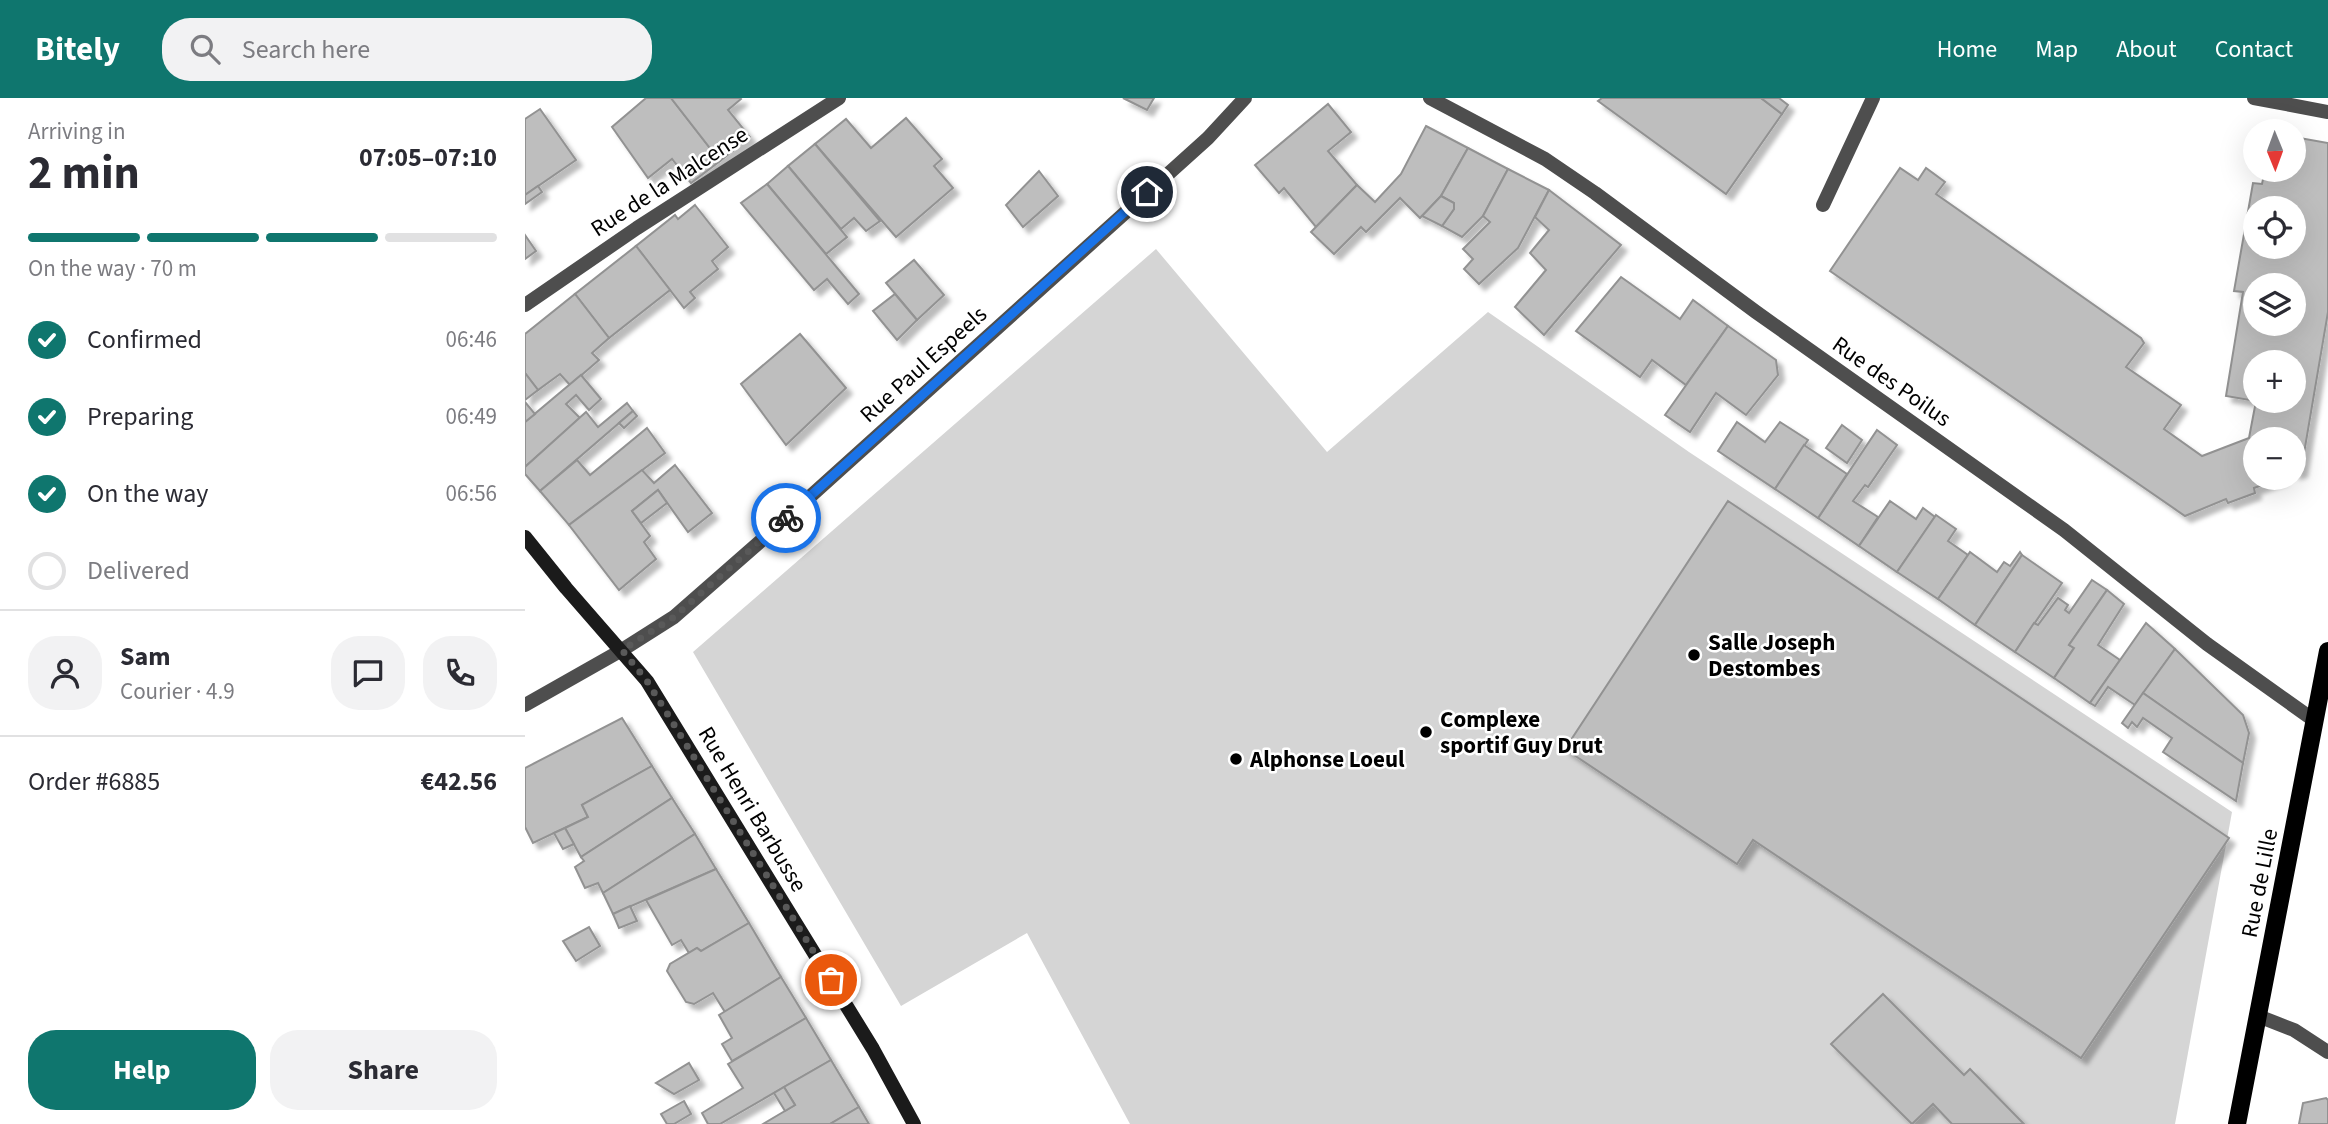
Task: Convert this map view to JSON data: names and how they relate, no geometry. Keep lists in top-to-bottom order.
{
  "streets": {
    "main road": ["Rue de Lille"],
    "street": [
      "Rue de la Malcense",
      "Rue Paul Espeels",
      "Rue des Poilus",
      "Rue Henri Barbusse"
    ]
  },
  "crossings": [
    ["Rue Paul Espeels", "Rue Henri Barbusse"],
    ["Rue des Poilus", "Rue de Lille"]
  ],
  "places": ["Salle Joseph Destombes", "Complexe sportif Guy Drut", "Alphonse Loeul"],
  "north": "bottom",
  "page": {
    "header": "Bitely",
    "search": "Search here",
    "nav": [
      "Home",
      "Map",
      "About",
      "Contact"
    ],
    "heading": ["2 min", "Arriving in", "07:05–07:10"],
    "panel": [
      "Sam",
      "Courier · 4.9",
      "Order #6885",
      "€42.56"
    ],
    "map_buttons": ["+", "−"],
    "bar": "On the way · 70 m",
    "list": [
      ["Confirmed", "06:46"],
      ["Preparing", "06:49"],
      ["On the way", "06:56"],
      "Delivered"
    ],
    "buttons": ["Help", "Share"]
  }
}
